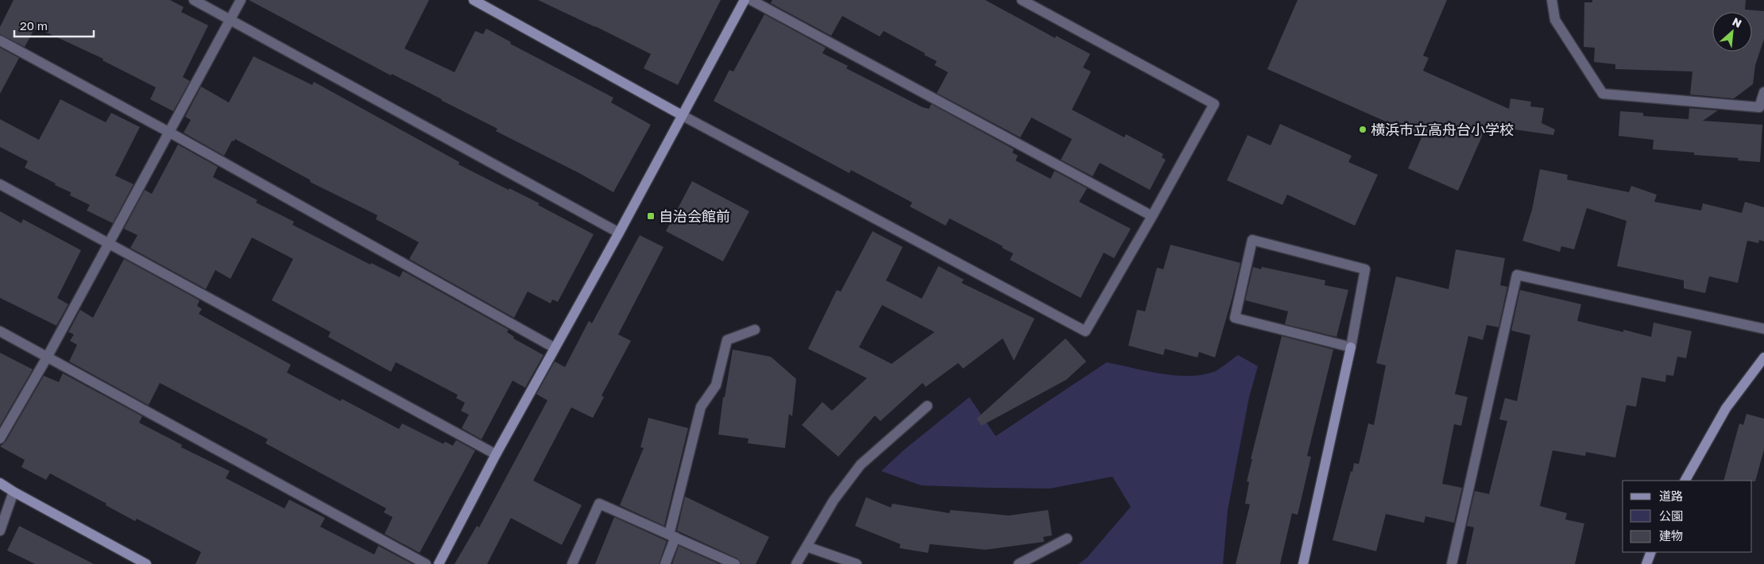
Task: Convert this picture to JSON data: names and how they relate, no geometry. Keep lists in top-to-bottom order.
{
  "places": {
    "other": ["横浜市立高舟台小学校"],
    "transit": ["自治会館前"]
  },
  "legend": ["道路", "公園", "建物"],
  "scale_bar": "20 m",
  "north": "top right"
}
